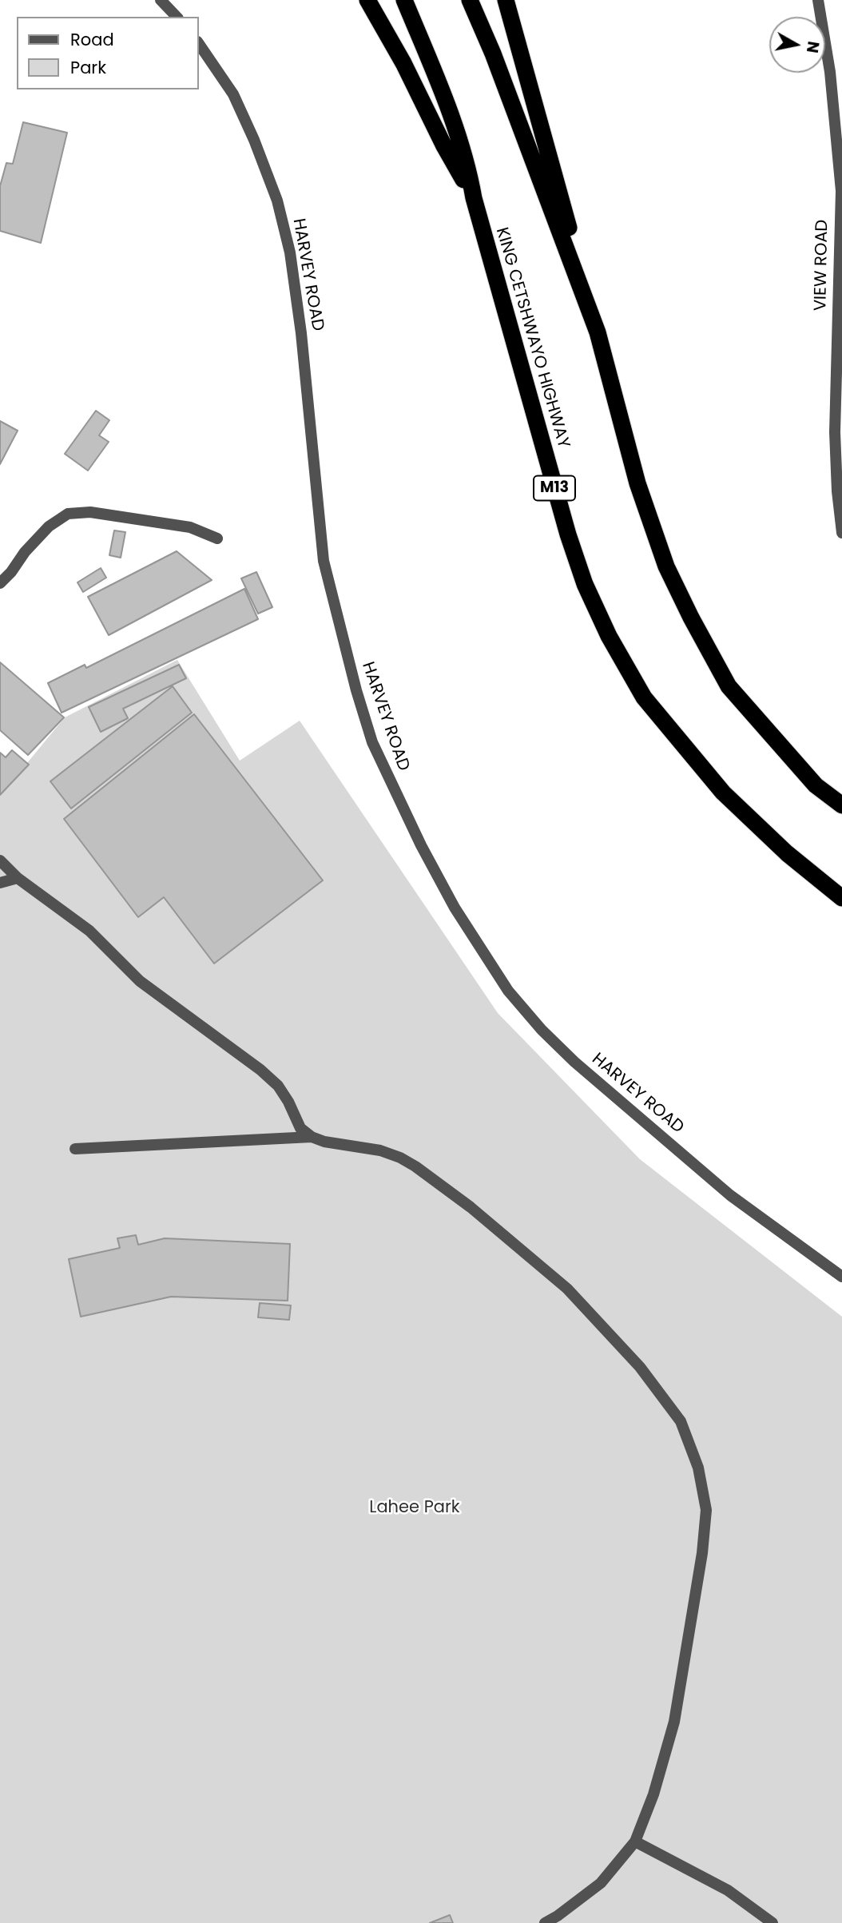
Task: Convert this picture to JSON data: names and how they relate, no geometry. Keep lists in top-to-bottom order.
{
  "streets": {
    "highway": ["KING CETSHWAYO HIGHWAY", "M13"],
    "street": ["VIEW ROAD", "HARVEY ROAD"]
  },
  "parks": ["Lahee Park"],
  "legend": ["Road", "Park"],
  "north": "right"
}
